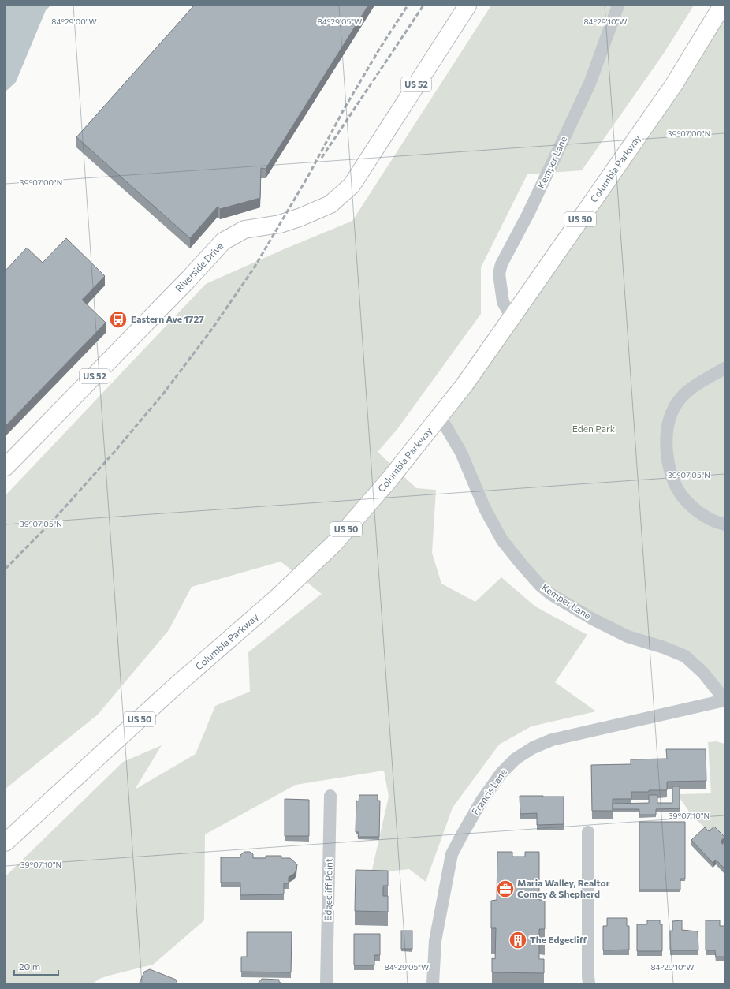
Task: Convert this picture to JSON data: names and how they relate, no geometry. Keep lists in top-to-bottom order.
{
  "streets": {
    "main road": [
      "US 52",
      "Columbia Parkway",
      "US 50",
      "Riverside Drive"
    ],
    "street": ["Kemper Lane", "Francis Lane", "Edgecliff Point"]
  },
  "crossings": [
    ["Kemper Lane", "Columbia Parkway"],
    ["Kemper Lane", "Francis Lane"]
  ],
  "parks": ["Eden Park"],
  "places": {
    "bus stop": ["Eastern Ave 1727"],
    "office": ["Maria Walley, Realtor Comey & Shepherd"],
    "building": ["The Edgecliff"]
  },
  "scale_bar": "20 m",
  "coordinates": [
    "84°29'00\"W",
    "84°29'05\"W",
    "84°29'10\"W",
    "39°07'00\"N",
    "39°07'05\"N",
    "39°07'10\"N"
  ]
}
